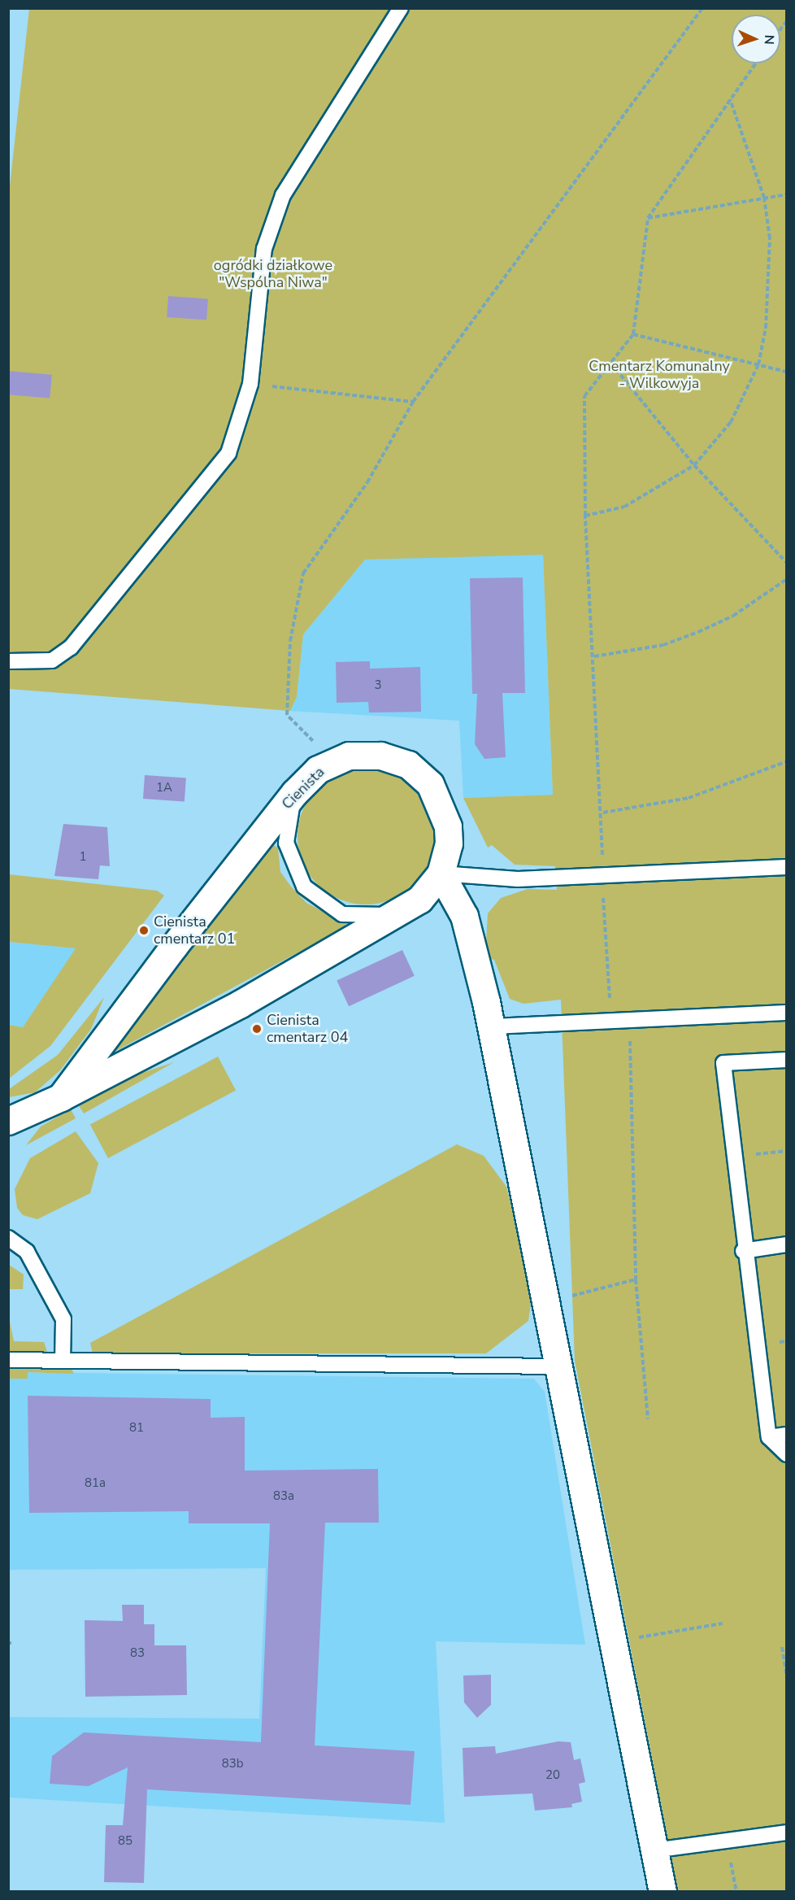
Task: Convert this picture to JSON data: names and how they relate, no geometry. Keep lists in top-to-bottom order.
{
  "streets": {
    "street": ["Cienista"]
  },
  "parks": ["ogródki działkowe \"Wspólna Niwa\"", "Cmentarz Komunalny - Wilkowyja"],
  "places": ["Cienista cmentarz 01", "Cienista cmentarz 04"],
  "house_numbers": [
    "3",
    "1A",
    "1",
    "81",
    "81a",
    "83a",
    "83",
    "83b",
    "20",
    "85"
  ],
  "north": "right"
}
